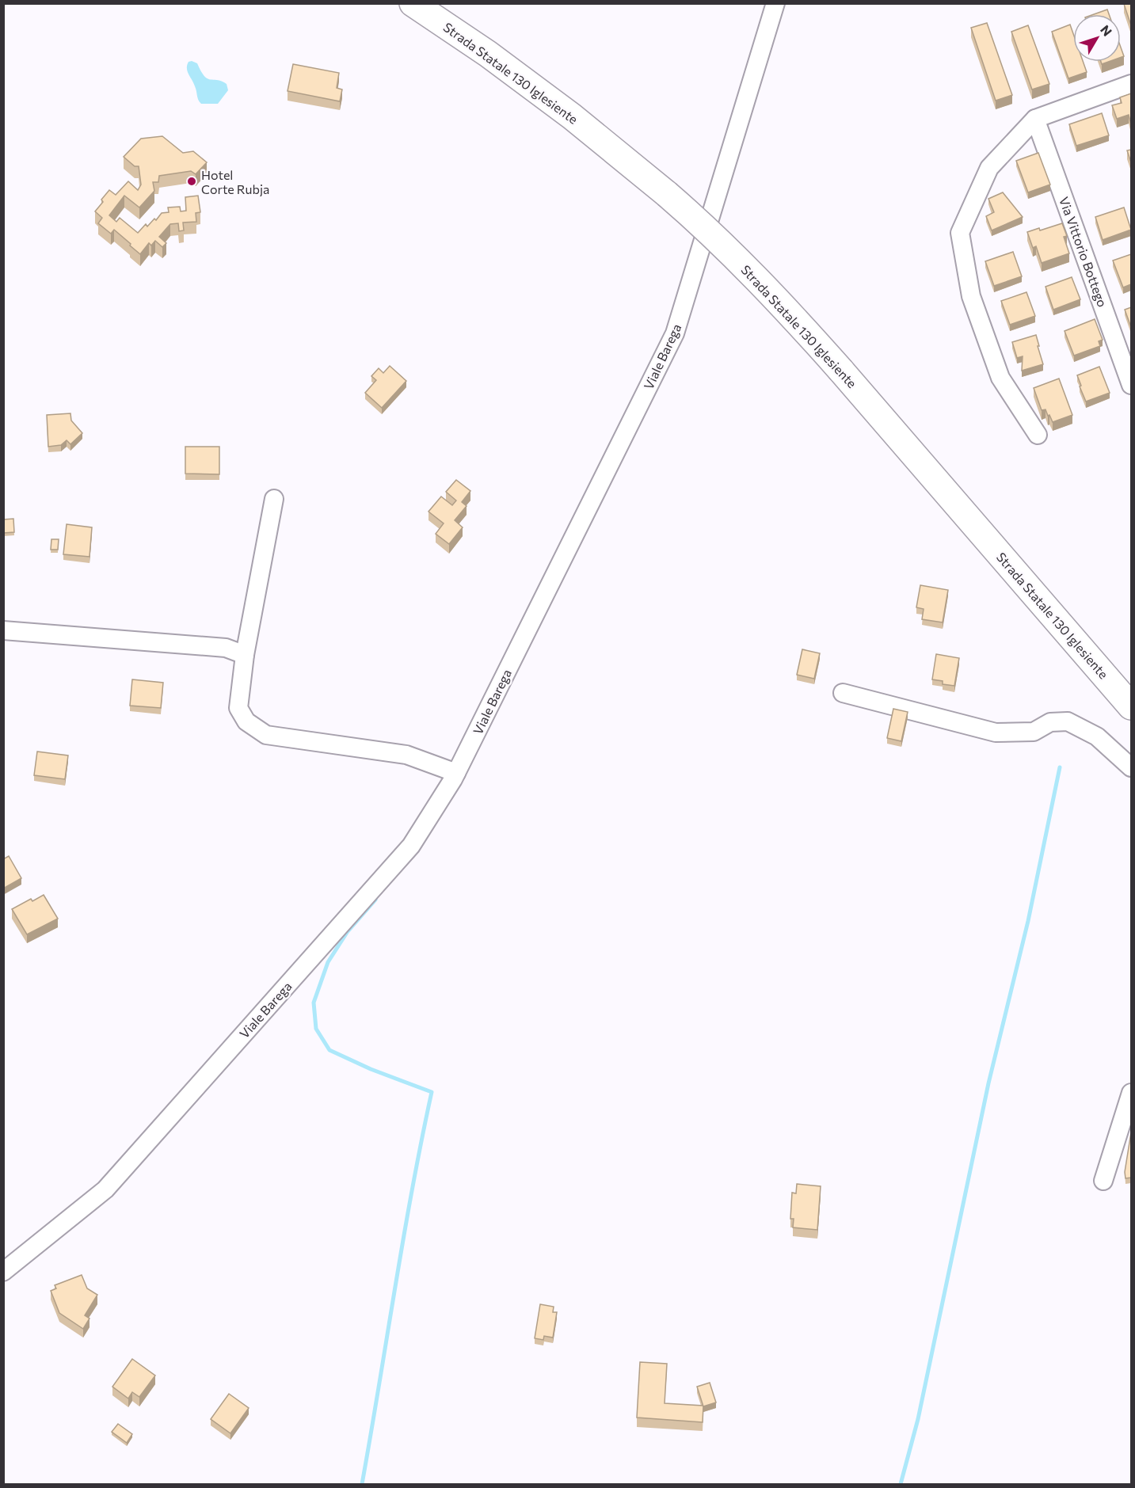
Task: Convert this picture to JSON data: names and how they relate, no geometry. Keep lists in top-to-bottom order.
{
  "streets": {
    "highway": ["Strada Statale 130 Iglesiente"],
    "street": ["Via Vittorio Bottego", "Viale Barega"]
  },
  "places": ["Hotel Corte Rubja"],
  "north": "top right"
}
